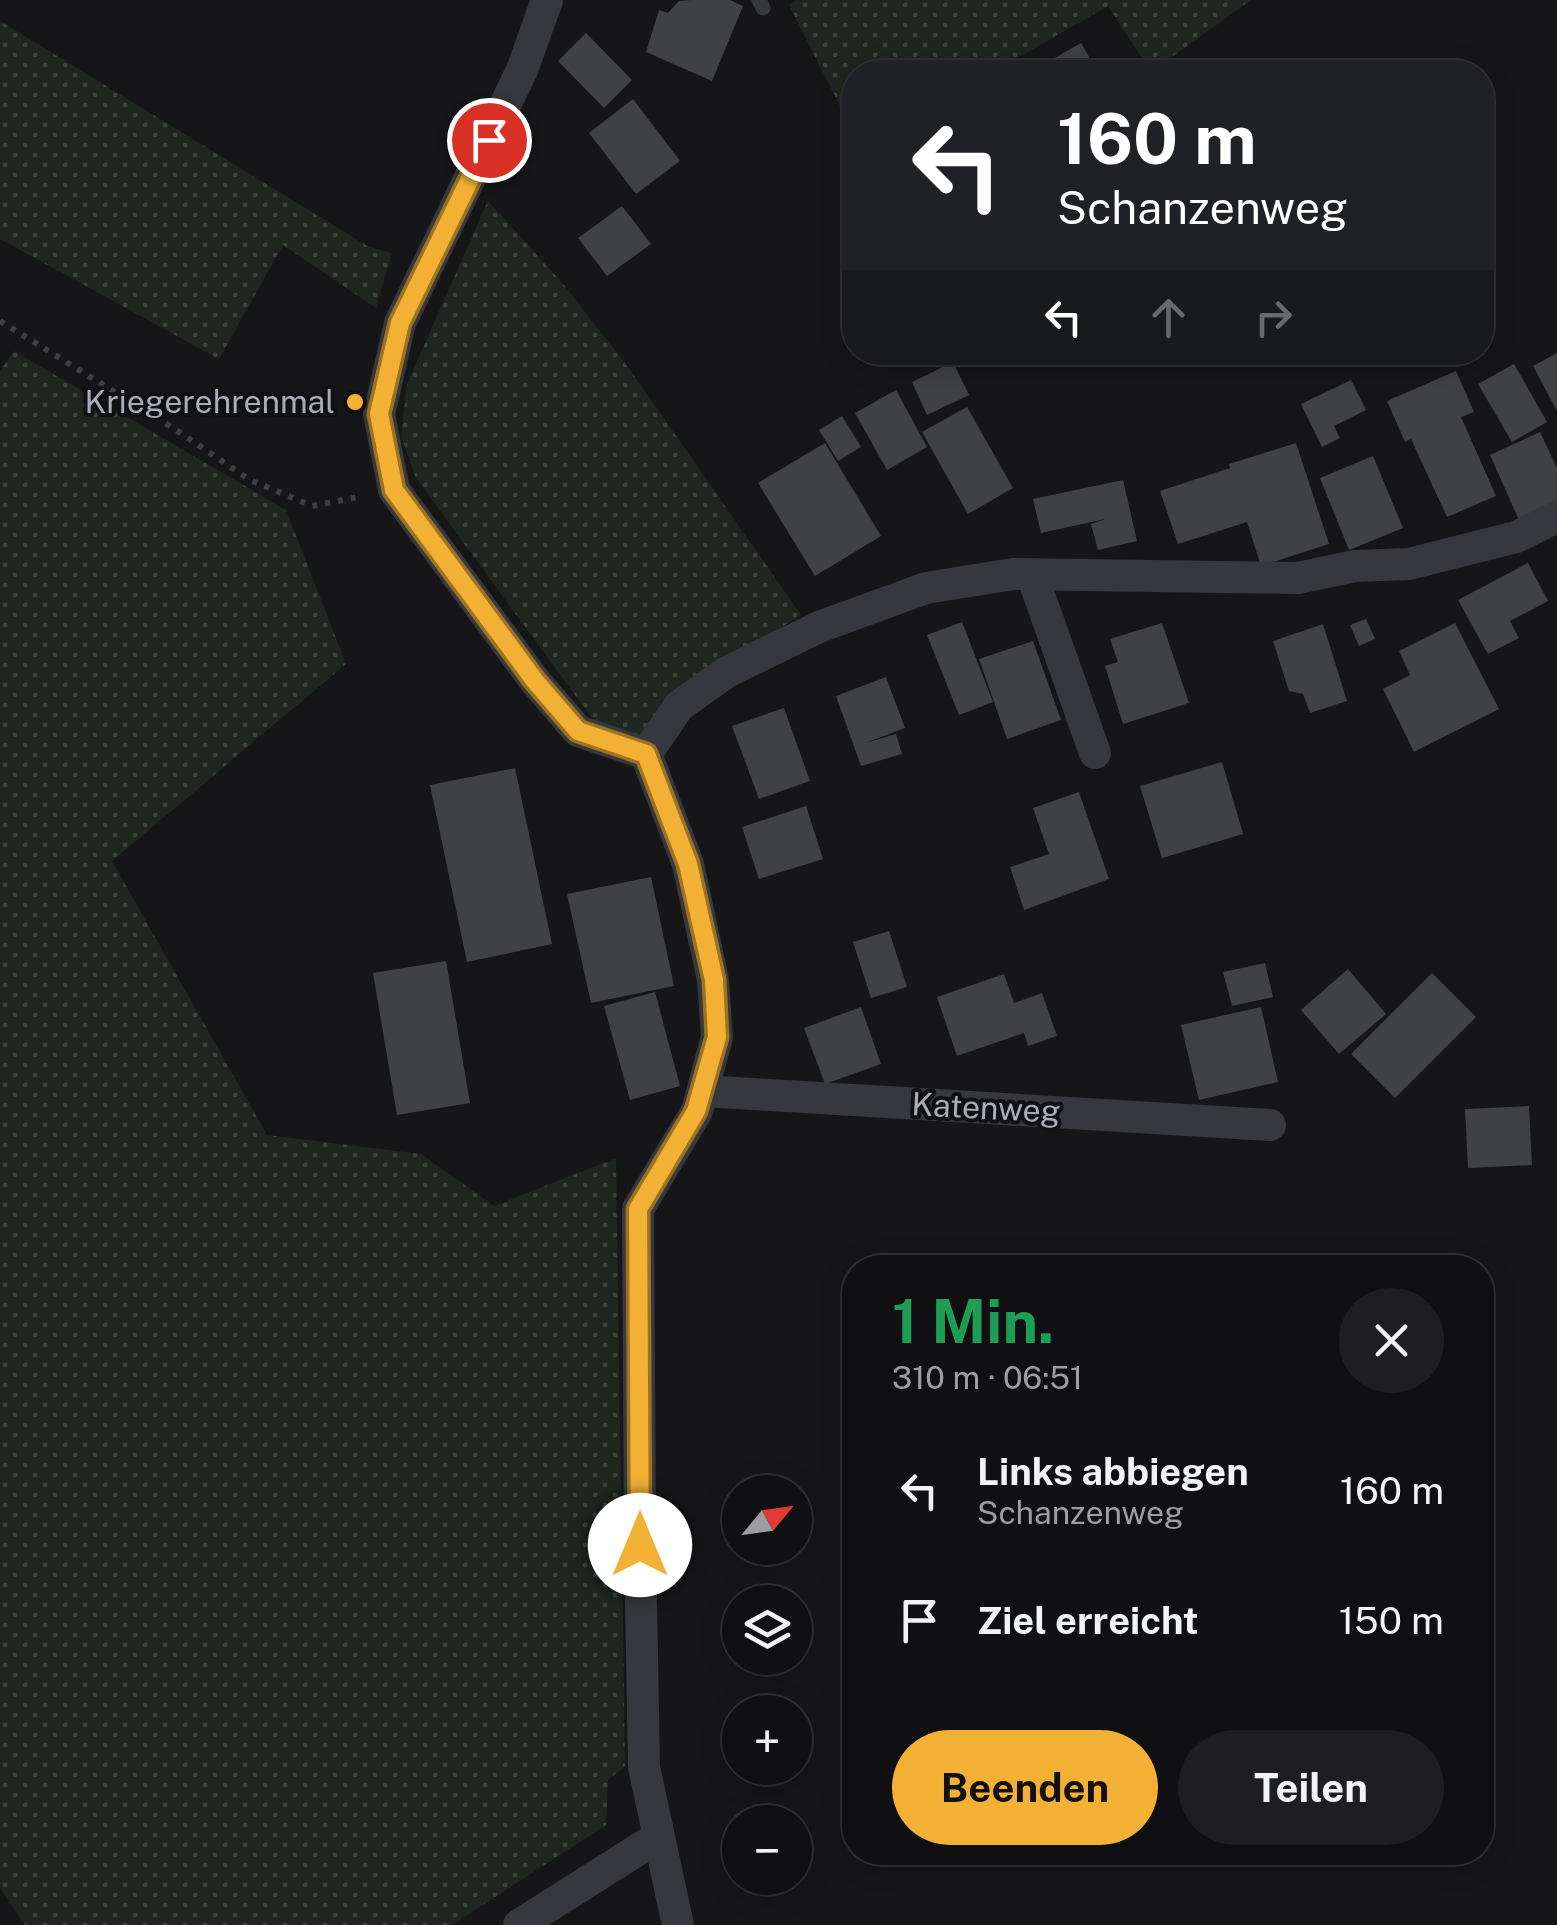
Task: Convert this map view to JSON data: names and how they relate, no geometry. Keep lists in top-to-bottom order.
{
  "streets": {
    "street": ["Katenweg"]
  },
  "places": ["Kriegerehrenmal"],
  "north": "top right",
  "page": {
    "turn": ["160 m", "Schanzenweg"],
    "heading": ["1 Min.", "310 m · 06:51"],
    "list": [
      {
        "name": "Links abbiegen",
        "note": "Schanzenweg",
        "value": "160 m"
      },
      {
        "name": "Ziel erreicht",
        "value": "150 m"
      }
    ],
    "map_buttons": ["+", "−"],
    "buttons": ["Beenden", "Teilen"]
  }
}
